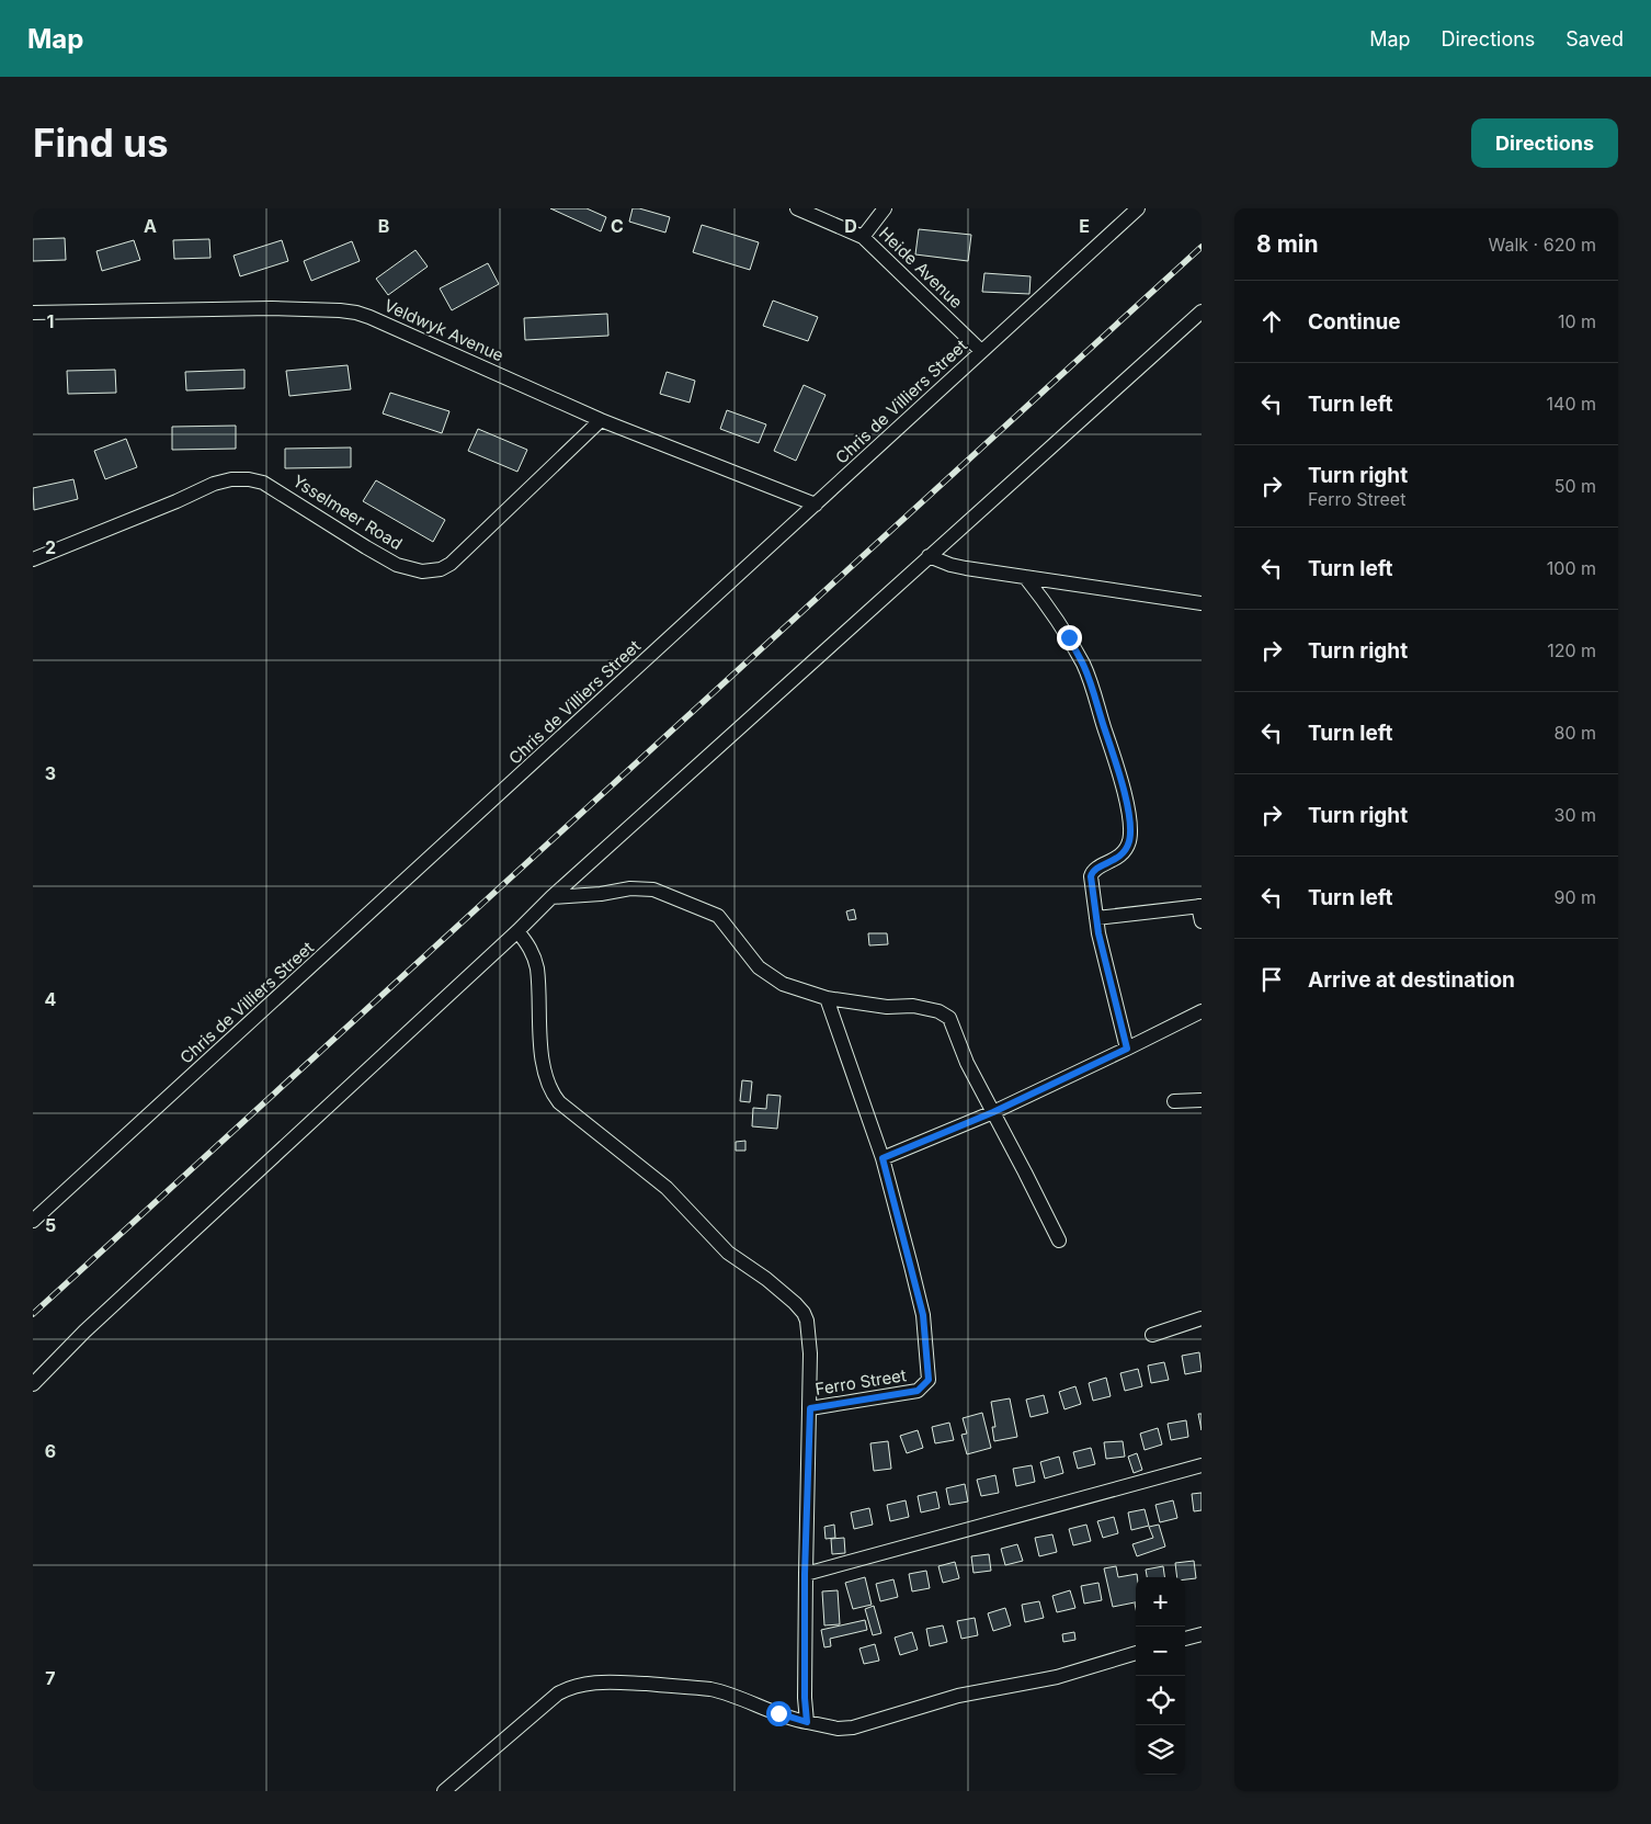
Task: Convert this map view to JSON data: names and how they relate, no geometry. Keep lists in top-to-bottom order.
{
  "streets": {
    "street": [
      "Heide Avenue",
      "Veldwyk Avenue",
      "Chris de Villiers Street",
      "Ysselmeer Road",
      "Ferro Street"
    ]
  },
  "crossings": [
    ["Heide Avenue", "Chris de Villiers Street"],
    ["Veldwyk Avenue", "Chris de Villiers Street"],
    ["Veldwyk Avenue", "Ysselmeer Road"]
  ],
  "page": {
    "header": "Map",
    "nav": ["Map", "Directions", "Saved"],
    "buttons": "Directions",
    "title": "Find us",
    "heading": ["8 min", "Walk · 620 m"],
    "list": [
      ["Continue", "10 m"],
      ["Turn left", "140 m"],
      ["Turn right", "Ferro Street", "50 m"],
      ["Turn left", "100 m"],
      ["Turn right", "120 m"],
      ["Turn left", "80 m"],
      ["Turn right", "30 m"],
      ["Turn left", "90 m"],
      "Arrive at destination"
    ],
    "map_buttons": ["+", "−"]
  },
  "grid": {
    "columns": [
      "A",
      "B",
      "C",
      "D",
      "E"
    ],
    "rows": [
      "1",
      "2",
      "3",
      "4",
      "5",
      "6",
      "7"
    ]
  }
}
